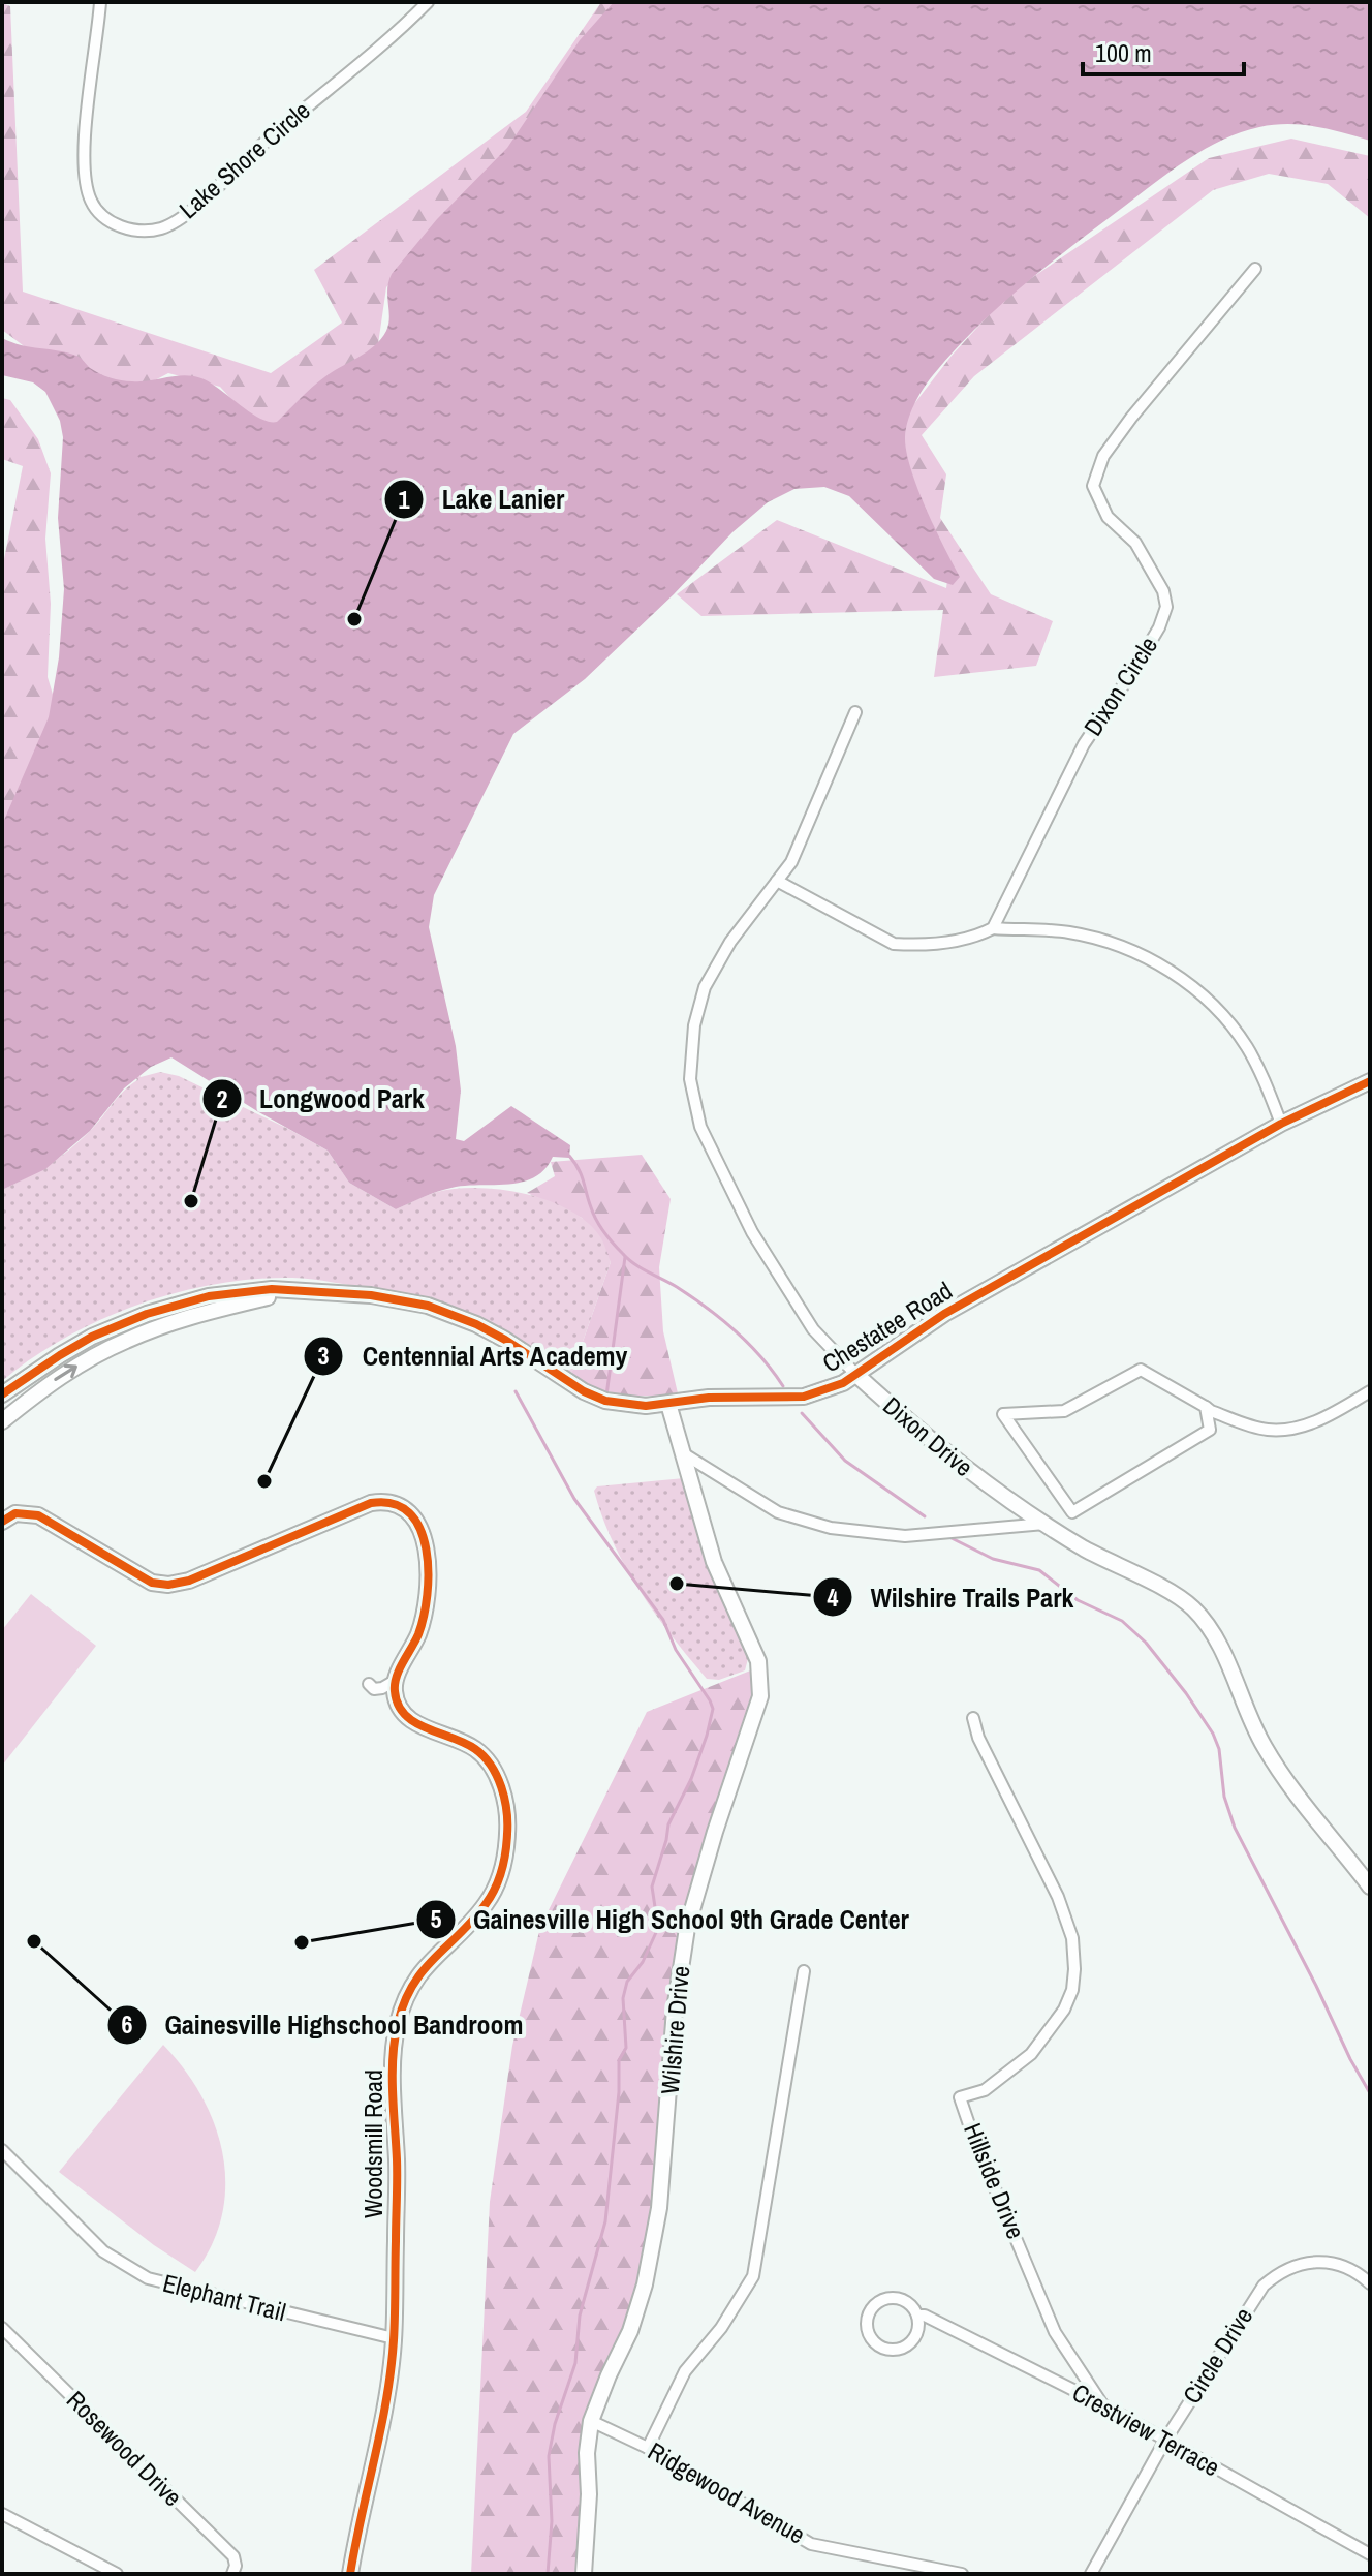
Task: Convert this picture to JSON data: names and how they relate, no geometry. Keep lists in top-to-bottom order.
{
  "streets": {
    "street": [
      "Lake Shore Circle",
      "Dixon Circle",
      "Chestatee Road",
      "Dixon Drive",
      "Wilshire Drive",
      "Woodsmill Road",
      "Hillside Drive",
      "Elephant Trail",
      "Circle Drive",
      "Crestview Terrace",
      "Rosewood Drive",
      "Ridgewood Avenue"
    ]
  },
  "crossings": [
    ["Chestatee Road", "Dixon Drive"],
    ["Chestatee Road", "Wilshire Drive"],
    ["Wilshire Drive", "Ridgewood Avenue"],
    ["Woodsmill Road", "Elephant Trail"],
    ["Hillside Drive", "Crestview Terrace"],
    ["Circle Drive", "Crestview Terrace"]
  ],
  "places": [
    "Lake Lanier",
    "Longwood Park",
    "Centennial Arts Academy",
    "Wilshire Trails Park",
    "Gainesville Highschool Bandroom",
    "Gainesville High School 9th Grade Center"
  ],
  "scale_bar": "100 m"
}
